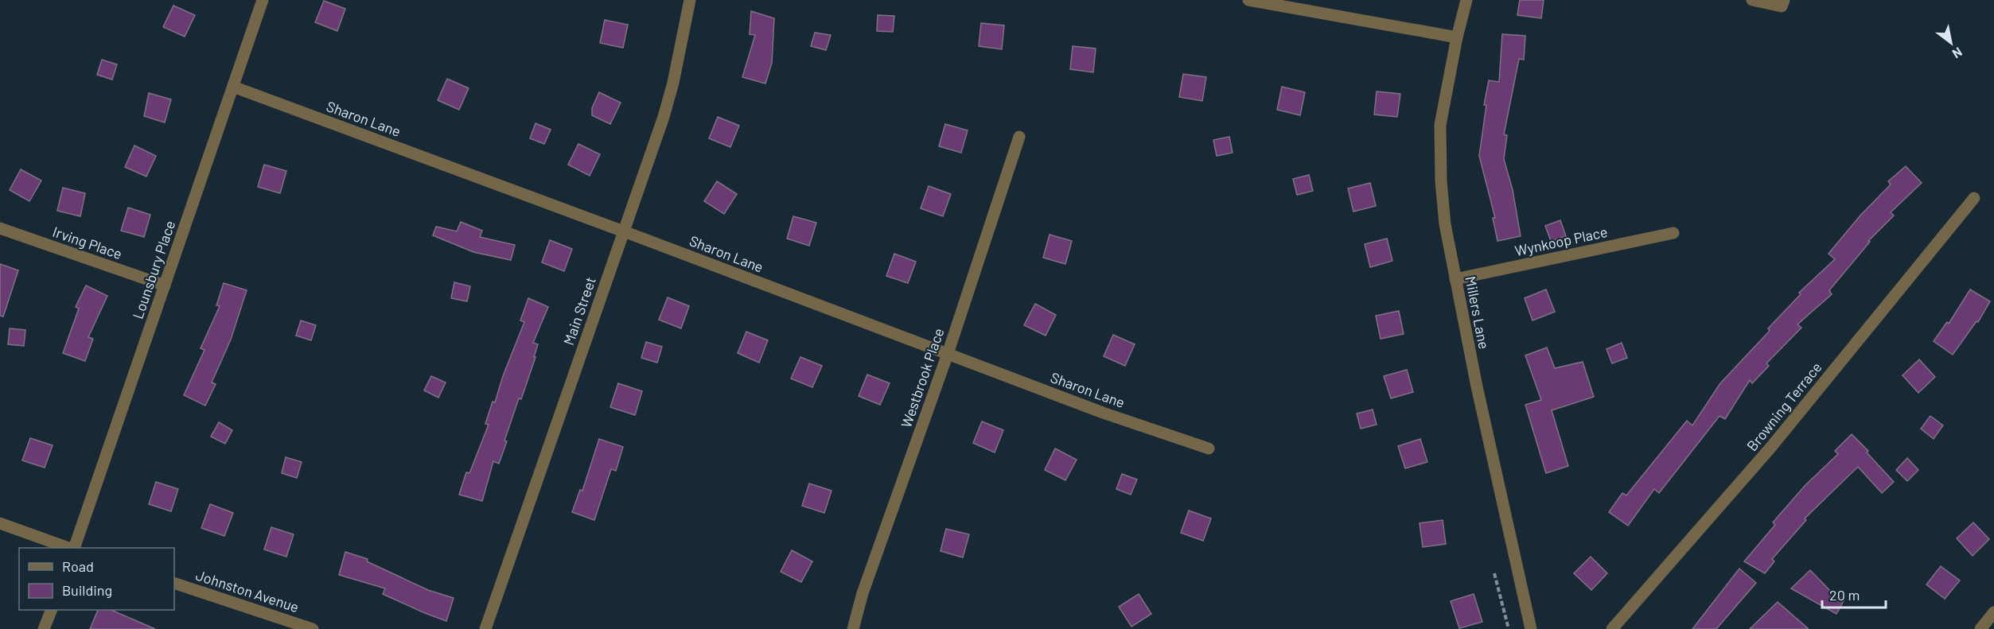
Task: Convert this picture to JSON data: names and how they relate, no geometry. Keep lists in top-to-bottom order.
{
  "streets": {
    "street": [
      "Sharon Lane",
      "Wynkoop Place",
      "Irving Place",
      "Lounsbury Place",
      "Main Street",
      "Millers Lane",
      "Westbrook Place",
      "Browning Terrace",
      "Johnston Avenue"
    ]
  },
  "crossings": [
    ["Sharon Lane", "Lounsbury Place"],
    ["Sharon Lane", "Main Street"],
    ["Sharon Lane", "Westbrook Place"],
    ["Wynkoop Place", "Millers Lane"],
    ["Irving Place", "Lounsbury Place"]
  ],
  "legend": ["Road", "Building"],
  "scale_bar": "20 m",
  "north": "bottom right"
}
